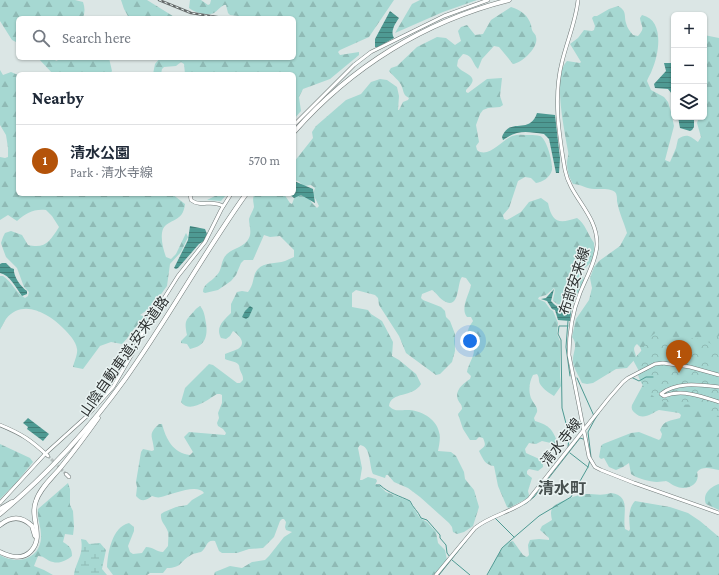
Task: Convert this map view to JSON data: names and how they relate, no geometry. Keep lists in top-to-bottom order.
{
  "streets": {
    "highway": ["山陰自動車道;安来道路"],
    "main road": ["布部安来線", "清水寺線"]
  },
  "crossings": [
    ["布部安来線", "清水寺線"]
  ],
  "districts": ["清水町"],
  "page": {
    "map_buttons": ["+", "−"],
    "search": "Search here",
    "heading": "Nearby",
    "list": [
      {
        "mark": "1",
        "name": "清水公園",
        "note": "Park · 清水寺線",
        "value": "570 m"
      }
    ],
    "pins": "1"
  }
}
